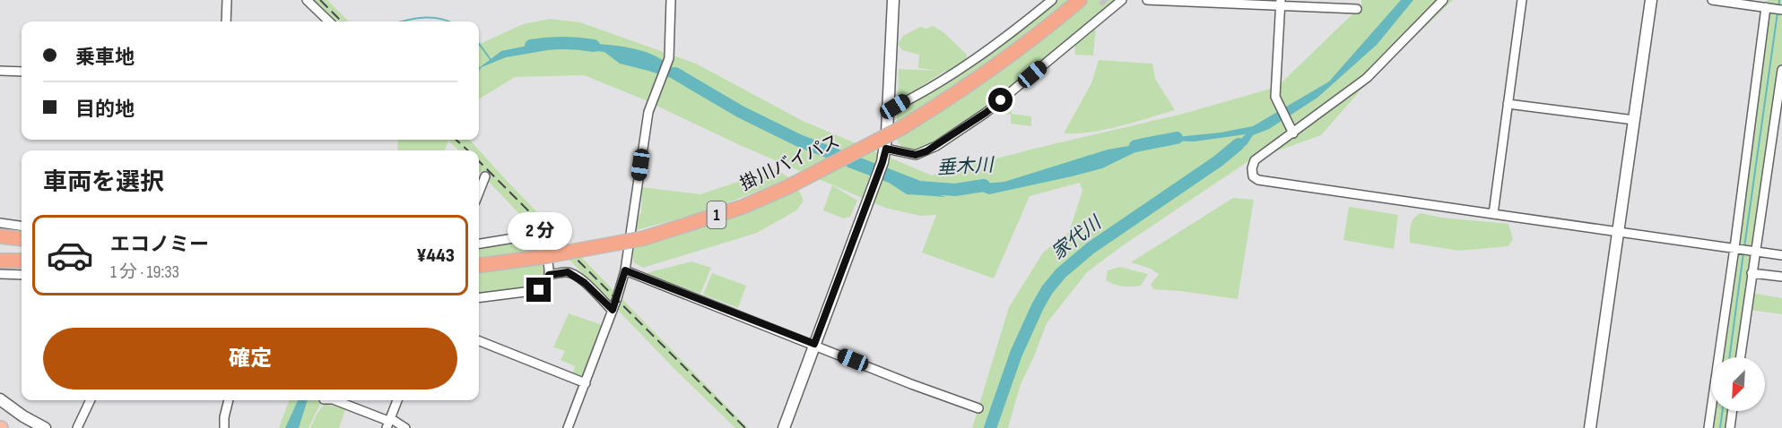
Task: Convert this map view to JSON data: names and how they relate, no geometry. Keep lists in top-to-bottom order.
{
  "streets": {
    "highway": ["掛川バイパス", "1"]
  },
  "water": ["垂木川", "家代川"],
  "north": "bottom left",
  "page": {
    "banner": ["乗車地", "目的地"],
    "heading": "車両を選択",
    "bubble": "2 分",
    "list": [
      {
        "name": "エコノミー",
        "note": "1 分 · 19:33",
        "value": "¥443"
      }
    ],
    "buttons": "確定"
  }
}
